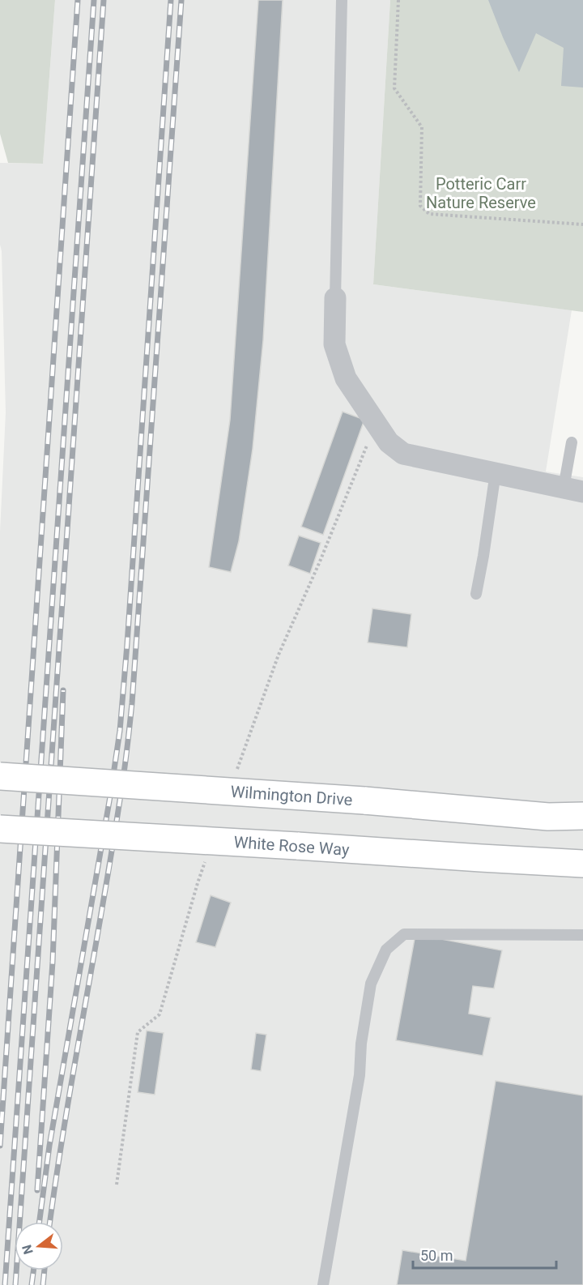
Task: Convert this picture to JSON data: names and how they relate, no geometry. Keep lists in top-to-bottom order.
{
  "streets": {
    "highway": ["Wilmington Drive", "White Rose Way"]
  },
  "parks": ["Potteric Carr Nature Reserve"],
  "scale_bar": "50 m",
  "north": "left"
}
